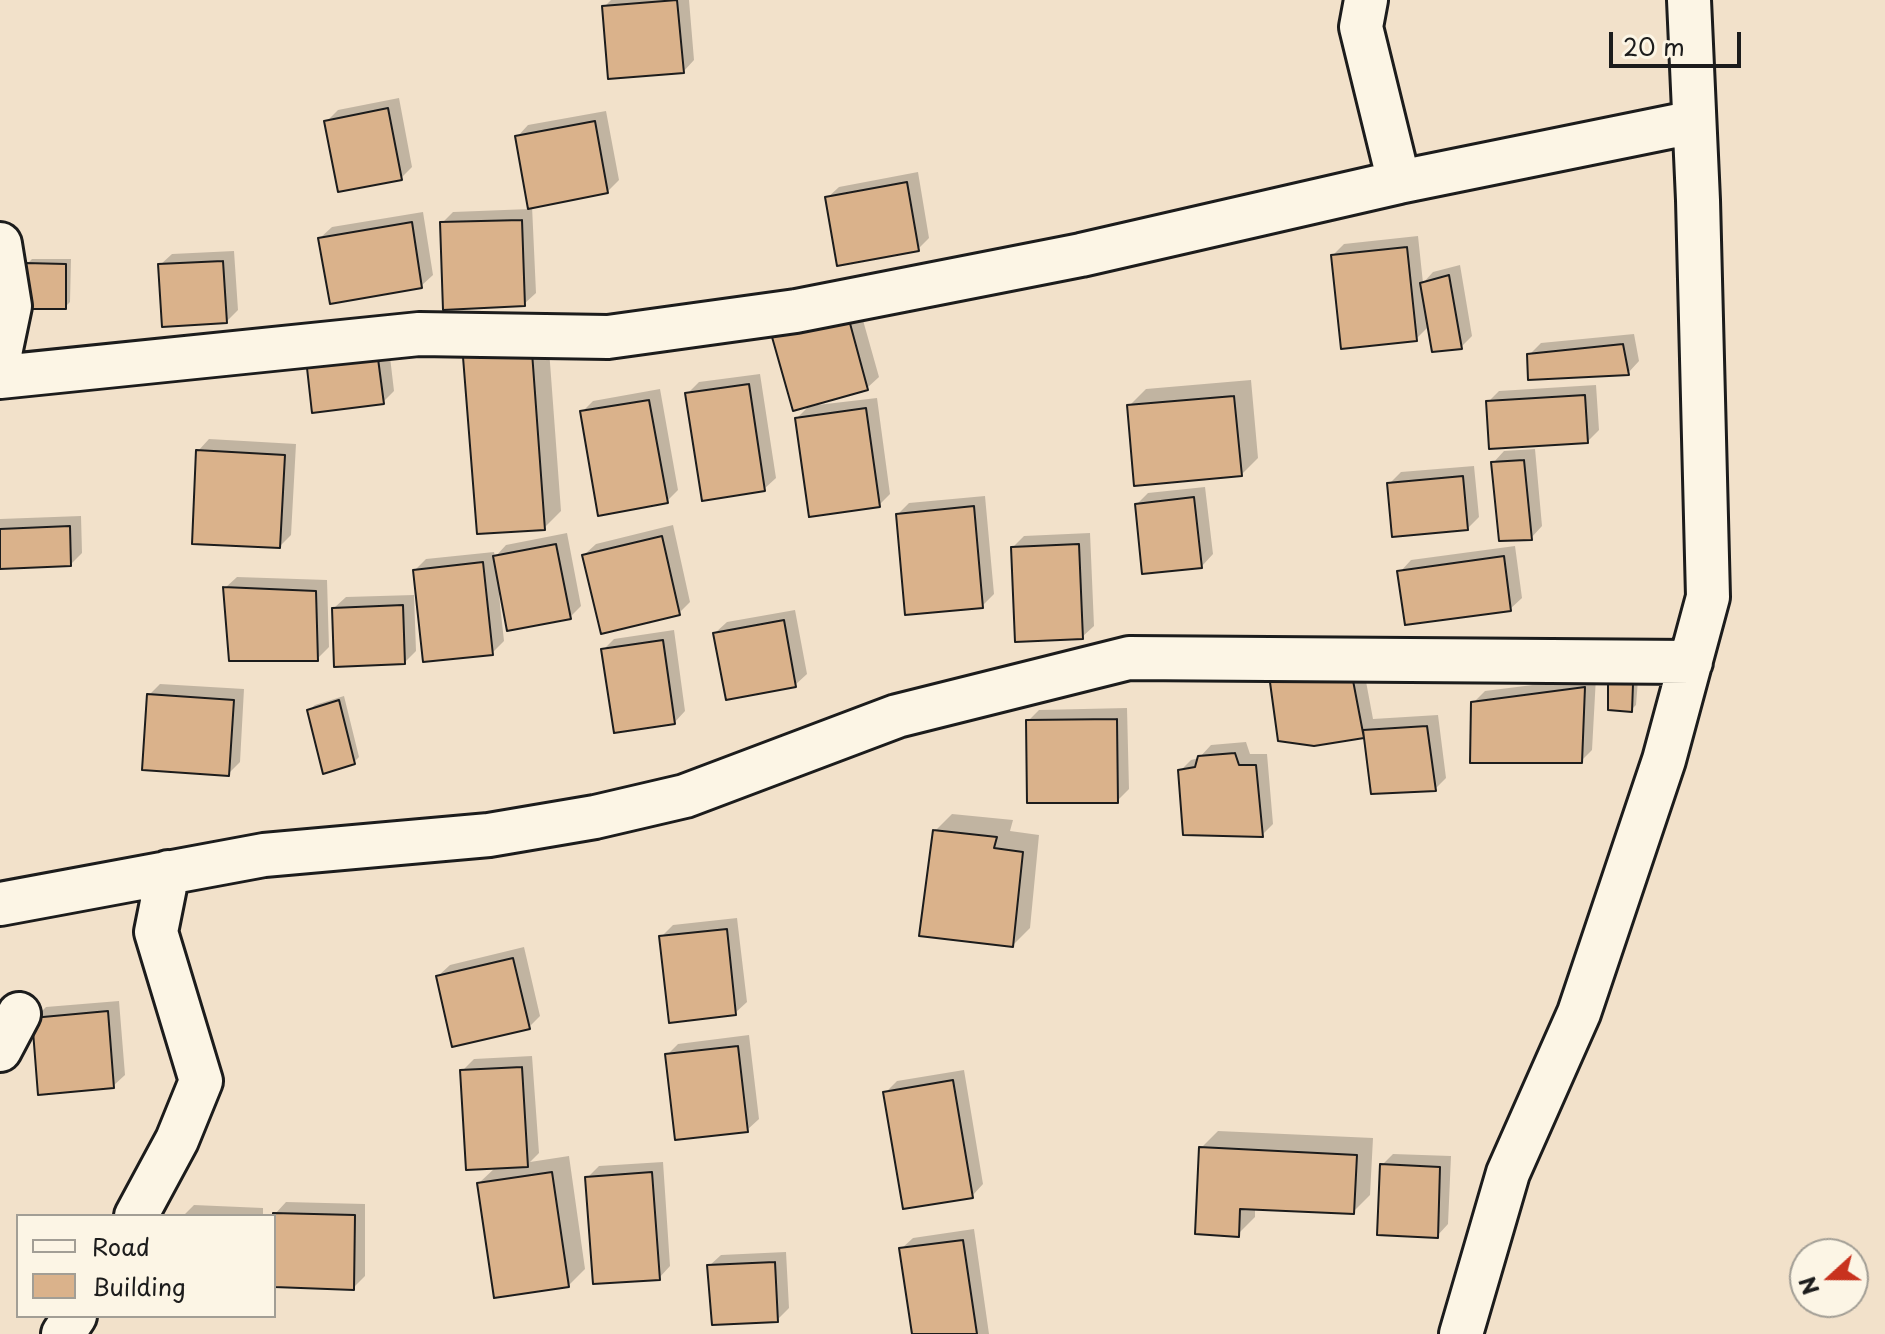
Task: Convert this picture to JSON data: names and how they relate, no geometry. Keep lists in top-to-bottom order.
{
  "legend": ["Road", "Building"],
  "scale_bar": "20 m",
  "north": "left"
}
